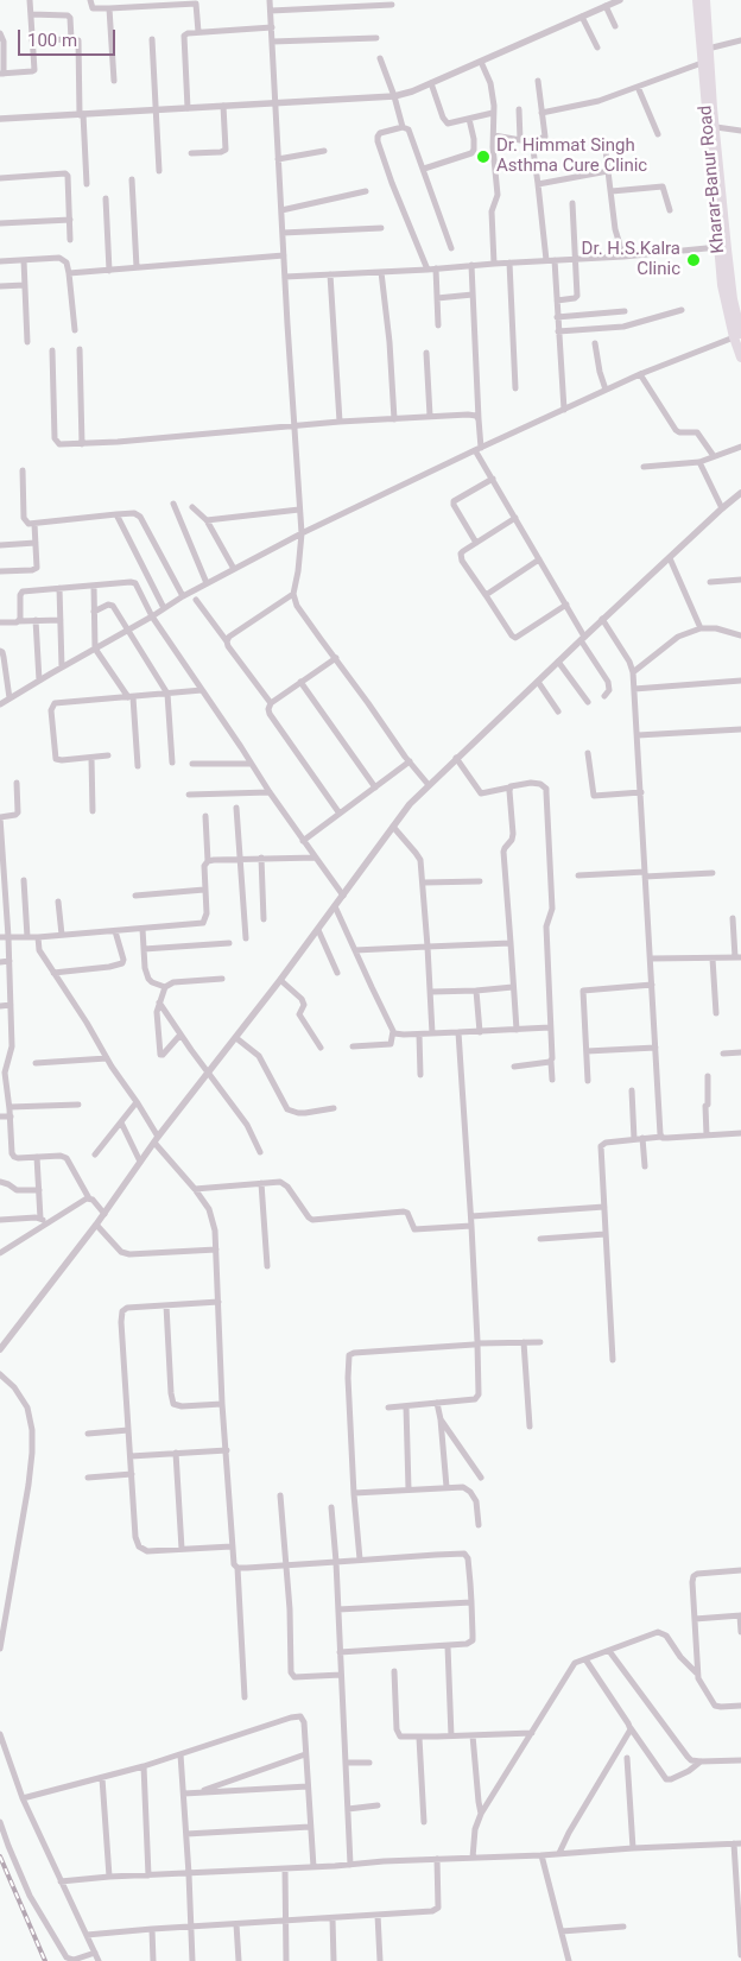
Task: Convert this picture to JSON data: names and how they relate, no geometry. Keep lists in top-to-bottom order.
{
  "streets": {
    "highway": ["Kharar-Banur Road"]
  },
  "places": ["Dr. Himmat Singh Asthma Cure Clinic", "Dr. H.S.Kalra Clinic"],
  "scale_bar": "100 m"
}
